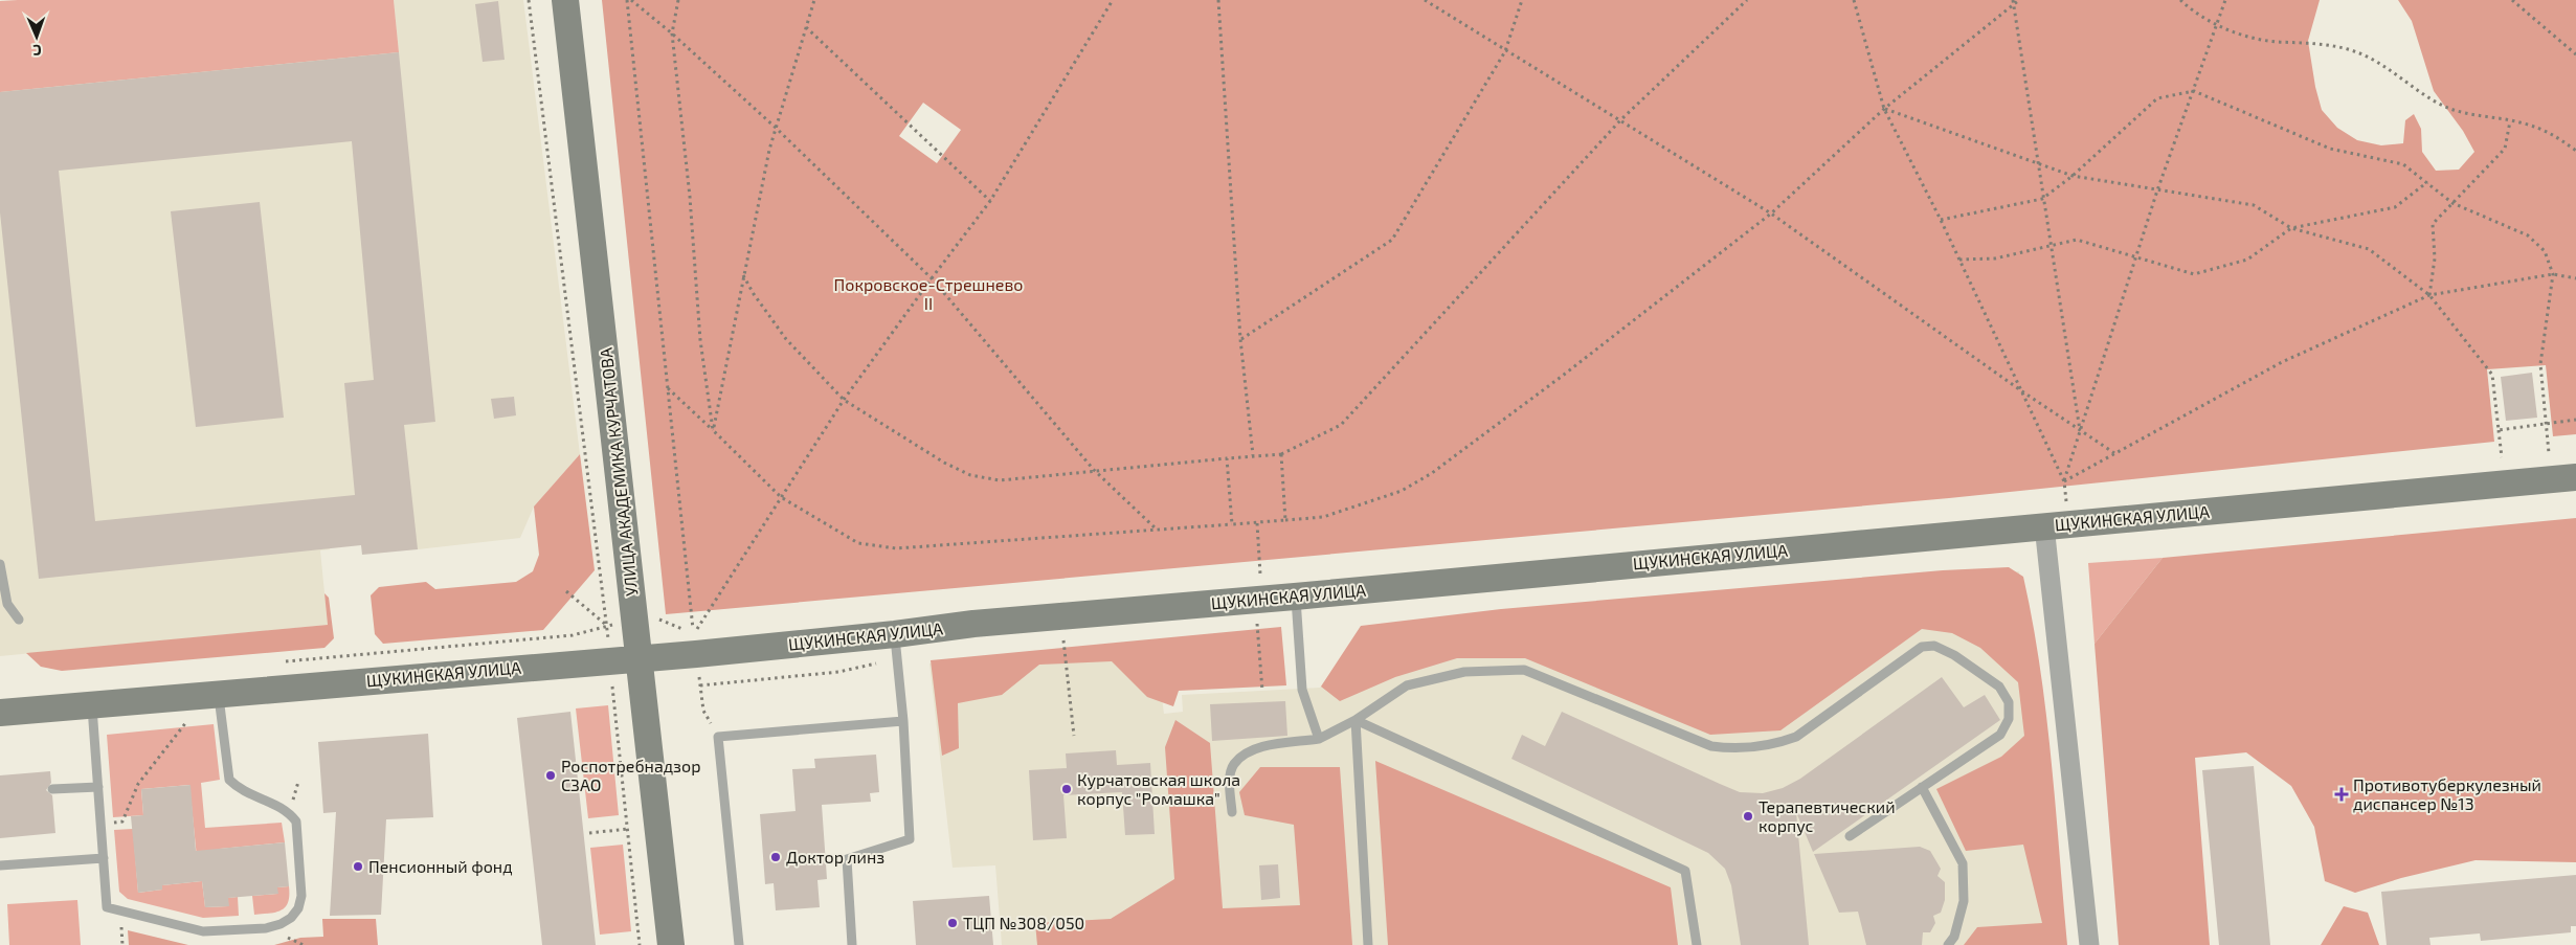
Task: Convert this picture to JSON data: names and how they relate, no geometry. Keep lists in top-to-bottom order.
{
  "streets": {
    "main road": ["УЛИЦА АКАДЕМИКА КУРЧАТОВА", "ЩУКИНСКАЯ УЛИЦА"]
  },
  "crossings": [
    ["УЛИЦА АКАДЕМИКА КУРЧАТОВА", "ЩУКИНСКАЯ УЛИЦА"]
  ],
  "parks": ["Покровское-Стрешнево II"],
  "places": {
    "other": [
      "Роспотребнадзор СЗАО",
      "Курчатовская школа корпус \"Ромашка\"",
      "Терапевтический корпус",
      "Доктор линз",
      "Пенсионный фонд",
      "ТЦП №308/050"
    ],
    "health": ["Противотуберкулезный диспансер №13"]
  },
  "north": "bottom"
}
